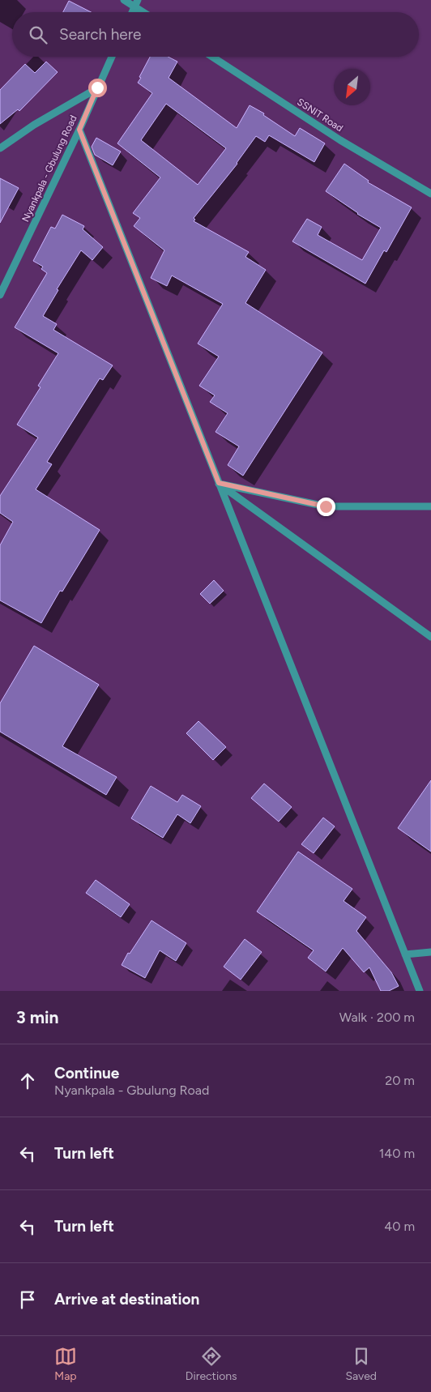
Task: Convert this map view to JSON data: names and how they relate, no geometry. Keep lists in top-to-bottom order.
{
  "streets": {
    "street": ["SSNIT Road", "Nyankpala - Gbulung Road"]
  },
  "north": "bottom left",
  "page": {
    "search": "Search here",
    "heading": ["3 min", "Walk · 200 m"],
    "list": [
      ["Continue", "Nyankpala - Gbulung Road", "20 m"],
      ["Turn left", "140 m"],
      ["Turn left", "40 m"],
      "Arrive at destination"
    ],
    "nav": ["Map", "Directions", "Saved"]
  }
}
